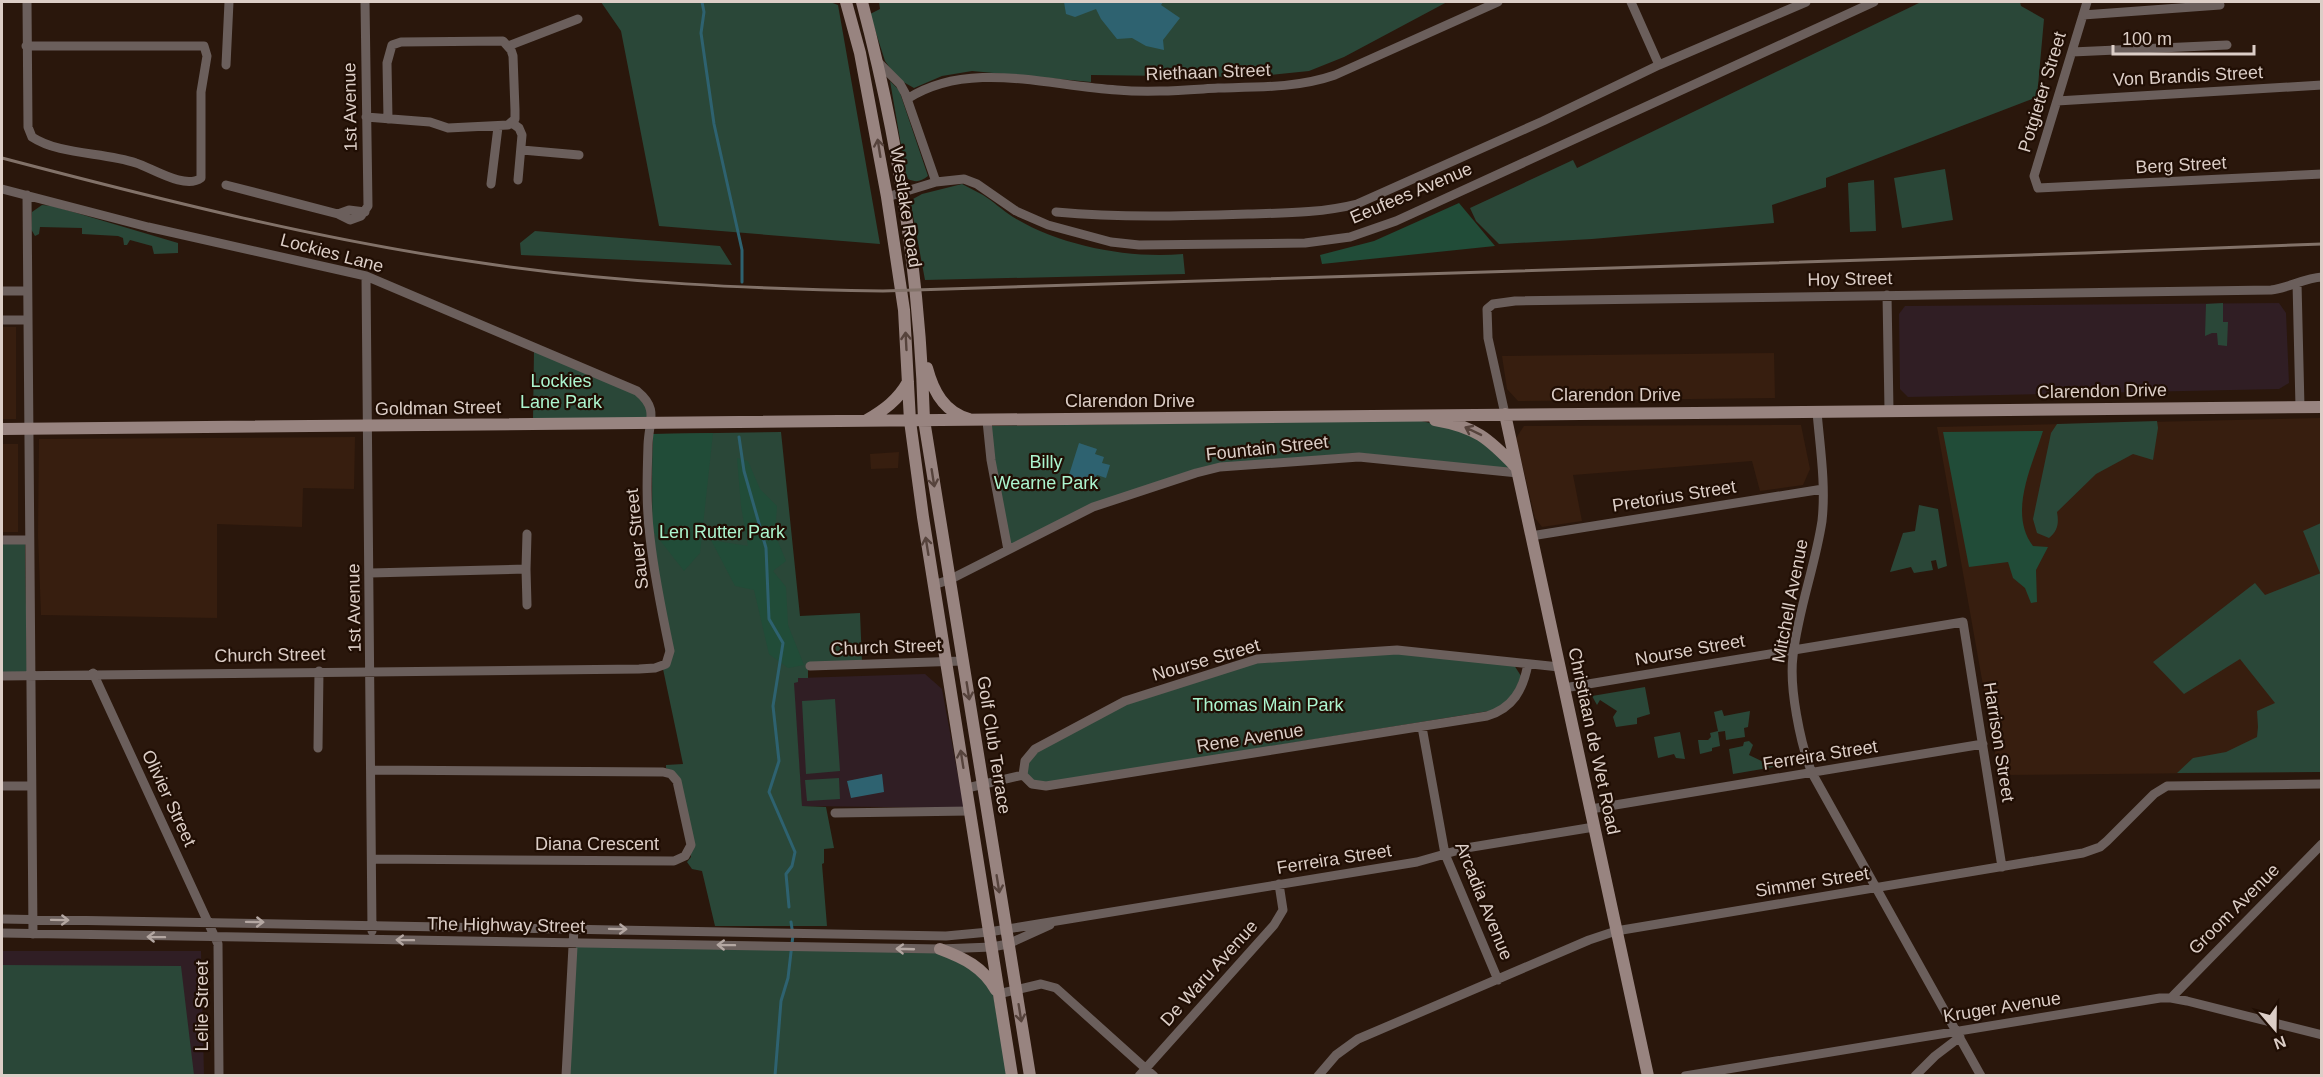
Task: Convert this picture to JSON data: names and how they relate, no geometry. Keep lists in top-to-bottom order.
{
  "streets": {
    "street": [
      "Riethaan Street",
      "Von Brandis Street",
      "Potgieter Street",
      "1st Avenue",
      "Berg Street",
      "Eeufees Avenue",
      "Westlake Road",
      "Lockies Lane",
      "Hoy Street",
      "Clarendon Drive",
      "Goldman Street",
      "Fountain Street",
      "Pretorius Street",
      "Sauer Street",
      "Mitchell Avenue",
      "Church Street",
      "Nourse Street",
      "Rene Avenue",
      "Christiaan de Wet Road",
      "Harrison Street",
      "Golf Club Terrace",
      "Ferreira Street",
      "Olivier Street",
      "Diana Crescent",
      "Simmer Street",
      "Arcadia Avenue",
      "Groom Avenue",
      "The Highway Street",
      "De Waru Avenue",
      "Lelie Street",
      "Kruger Avenue"
    ]
  },
  "crossings": [
    ["Von Brandis Street", "Potgieter Street"],
    ["Potgieter Street", "Berg Street"],
    ["1st Avenue", "Lockies Lane"],
    ["1st Avenue", "Goldman Street"],
    ["1st Avenue", "Church Street"],
    ["1st Avenue", "Diana Crescent"],
    ["1st Avenue", "The Highway Street"],
    ["Eeufees Avenue", "Westlake Road"],
    ["Westlake Road", "Clarendon Drive"],
    ["Westlake Road", "Goldman Street"],
    ["Westlake Road", "Golf Club Terrace"],
    ["Lockies Lane", "Goldman Street"],
    ["Lockies Lane", "Sauer Street"],
    ["Hoy Street", "Clarendon Drive"],
    ["Hoy Street", "Christiaan de Wet Road"],
    ["Clarendon Drive", "Goldman Street"],
    ["Clarendon Drive", "Mitchell Avenue"],
    ["Clarendon Drive", "Christiaan de Wet Road"],
    ["Clarendon Drive", "Golf Club Terrace"],
    ["Goldman Street", "Sauer Street"],
    ["Goldman Street", "Golf Club Terrace"],
    ["Fountain Street", "Christiaan de Wet Road"],
    ["Fountain Street", "Golf Club Terrace"],
    ["Pretorius Street", "Mitchell Avenue"],
    ["Pretorius Street", "Christiaan de Wet Road"],
    ["Sauer Street", "Church Street"],
    ["Mitchell Avenue", "Nourse Street"],
    ["Mitchell Avenue", "Ferreira Street"],
    ["Mitchell Avenue", "Simmer Street"],
    ["Mitchell Avenue", "Kruger Avenue"],
    ["Church Street", "Golf Club Terrace"],
    ["Church Street", "Olivier Street"],
    ["Nourse Street", "Rene Avenue"],
    ["Nourse Street", "Christiaan de Wet Road"],
    ["Nourse Street", "Harrison Street"],
    ["Rene Avenue", "Arcadia Avenue"],
    ["Christiaan de Wet Road", "Ferreira Street"],
    ["Christiaan de Wet Road", "Simmer Street"],
    ["Harrison Street", "Ferreira Street"],
    ["Harrison Street", "Simmer Street"],
    ["Golf Club Terrace", "Ferreira Street"],
    ["Golf Club Terrace", "The Highway Street"],
    ["Ferreira Street", "Arcadia Avenue"],
    ["Ferreira Street", "The Highway Street"],
    ["Ferreira Street", "De Waru Avenue"],
    ["Olivier Street", "The Highway Street"],
    ["Olivier Street", "Lelie Street"],
    ["Simmer Street", "Arcadia Avenue"],
    ["Groom Avenue", "Kruger Avenue"],
    ["The Highway Street", "Lelie Street"]
  ],
  "parks": [
    "Lockies Lane Park",
    "Billy Wearne Park",
    "Len Rutter Park",
    "Thomas Main Park"
  ],
  "scale_bar": "100 m",
  "north": "bottom"
}
